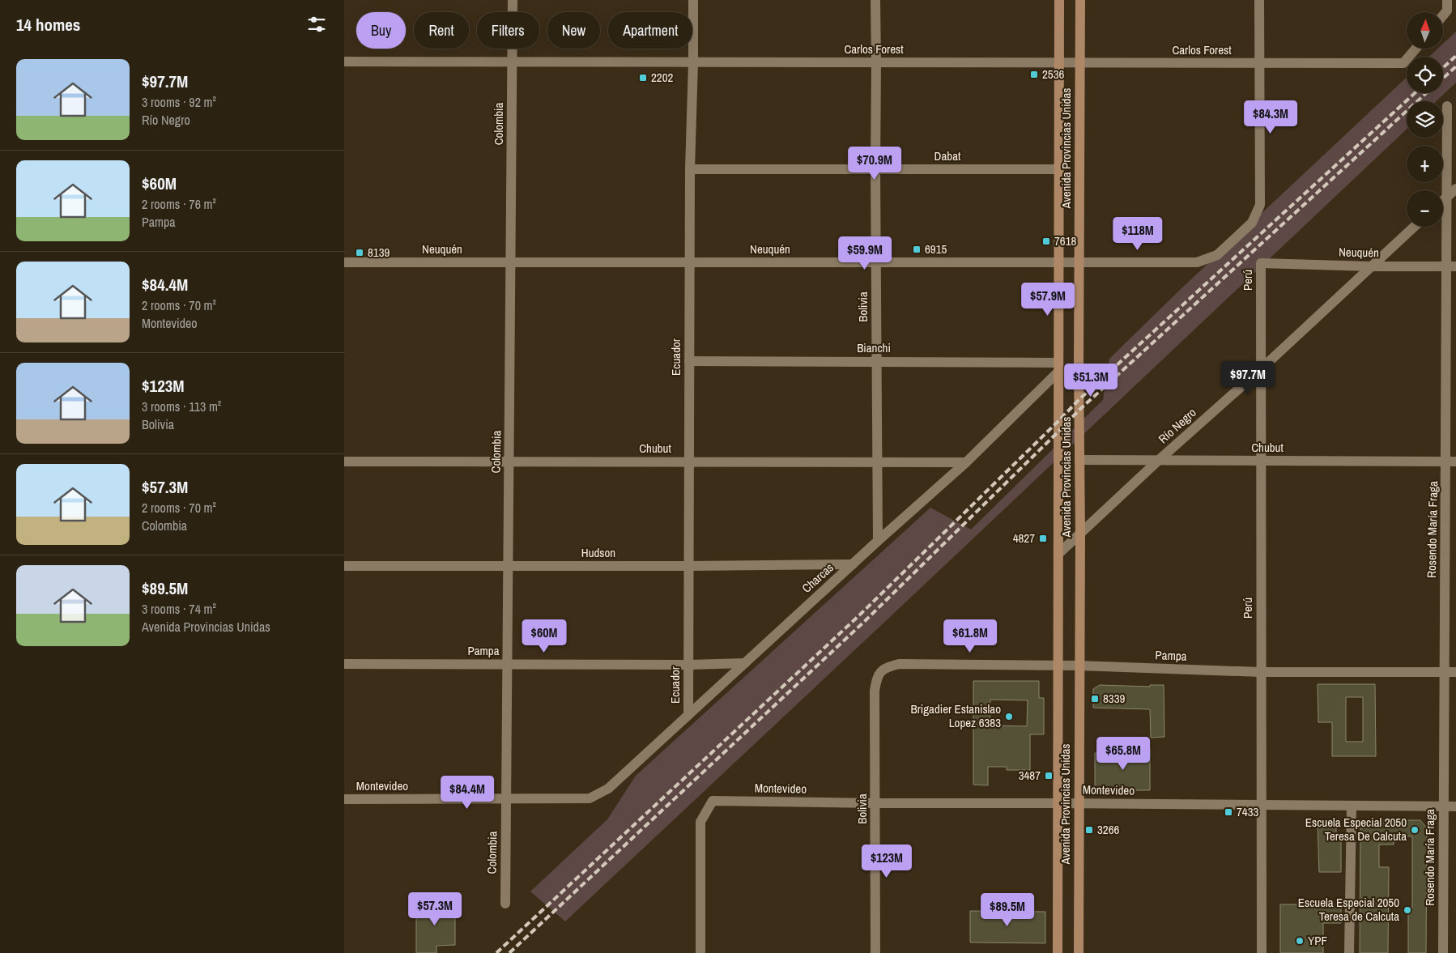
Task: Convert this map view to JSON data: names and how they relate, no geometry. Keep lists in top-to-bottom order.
{
  "streets": {
    "main road": ["Avenida Provincias Unidas"],
    "street": [
      "Carlos Forest",
      "Colombia",
      "Dabat",
      "Neuquén",
      "Perú",
      "Bolivia",
      "Bianchi",
      "Ecuador",
      "Río Negro",
      "Chubut",
      "Rosendo María Fraga",
      "Hudson",
      "Charcas",
      "Pampa",
      "Montevideo"
    ]
  },
  "crossings": [
    ["Carlos Forest", "Colombia"],
    ["Carlos Forest", "Avenida Provincias Unidas"],
    ["Carlos Forest", "Neuquén"],
    ["Carlos Forest", "Bolivia"],
    ["Carlos Forest", "Ecuador"],
    ["Colombia", "Neuquén"],
    ["Colombia", "Chubut"],
    ["Colombia", "Hudson"],
    ["Colombia", "Pampa"],
    ["Colombia", "Montevideo"],
    ["Avenida Provincias Unidas", "Dabat"],
    ["Avenida Provincias Unidas", "Neuquén"],
    ["Avenida Provincias Unidas", "Bianchi"],
    ["Avenida Provincias Unidas", "Río Negro"],
    ["Avenida Provincias Unidas", "Chubut"],
    ["Avenida Provincias Unidas", "Charcas"],
    ["Avenida Provincias Unidas", "Pampa"],
    ["Avenida Provincias Unidas", "Montevideo"],
    ["Dabat", "Bolivia"],
    ["Dabat", "Ecuador"],
    ["Neuquén", "Perú"],
    ["Neuquén", "Bolivia"],
    ["Neuquén", "Ecuador"],
    ["Neuquén", "Río Negro"],
    ["Neuquén", "Rosendo María Fraga"],
    ["Perú", "Río Negro"],
    ["Perú", "Chubut"],
    ["Perú", "Pampa"],
    ["Perú", "Montevideo"],
    ["Bolivia", "Bianchi"],
    ["Bolivia", "Chubut"],
    ["Bolivia", "Charcas"],
    ["Bolivia", "Pampa"],
    ["Bolivia", "Montevideo"],
    ["Bianchi", "Ecuador"],
    ["Bianchi", "Charcas"],
    ["Ecuador", "Chubut"],
    ["Ecuador", "Hudson"],
    ["Ecuador", "Charcas"],
    ["Ecuador", "Pampa"],
    ["Río Negro", "Chubut"],
    ["Chubut", "Rosendo María Fraga"],
    ["Chubut", "Charcas"],
    ["Rosendo María Fraga", "Pampa"],
    ["Rosendo María Fraga", "Montevideo"],
    ["Hudson", "Charcas"],
    ["Charcas", "Pampa"],
    ["Charcas", "Montevideo"]
  ],
  "places": {
    "transit": [
      "2536",
      "2202",
      "7618",
      "6915",
      "8139",
      "4827",
      "8339",
      "3487",
      "7433",
      "3266"
    ],
    "other": [
      "Brigadier Estanislao Lopez 6383",
      "Escuela Especial 2050 Teresa De Calcuta",
      "Escuela Especial 2050 Teresa de Calcuta",
      "YPF"
    ]
  },
  "north": "top",
  "page": {
    "heading": "14 homes",
    "map_buttons": ["+", "−"],
    "chip": [
      "Buy",
      "Rent",
      "Filters",
      "New",
      "Apartment"
    ],
    "list": [
      {
        "name": "$97.7M",
        "note": "3 rooms · 92 m² · Río Negro"
      },
      {
        "name": "$60M",
        "note": "2 rooms · 76 m² · Pampa"
      },
      {
        "name": "$84.4M",
        "note": "2 rooms · 70 m² · Montevideo"
      },
      {
        "name": "$123M",
        "note": "3 rooms · 113 m² · Bolivia"
      },
      {
        "name": "$57.3M",
        "note": "2 rooms · 70 m² · Colombia"
      },
      {
        "name": "$89.5M",
        "note": "3 rooms · 74 m² · Avenida Provincias Unidas"
      }
    ],
    "price": [
      "$84.3M",
      "$70.9M",
      "$118M",
      "$59.9M",
      "$57.9M",
      "$97.7M",
      "$51.3M",
      "$60M",
      "$61.8M",
      "$65.8M",
      "$84.4M",
      "$123M",
      "$57.3M",
      "$89.5M"
    ]
  }
}
